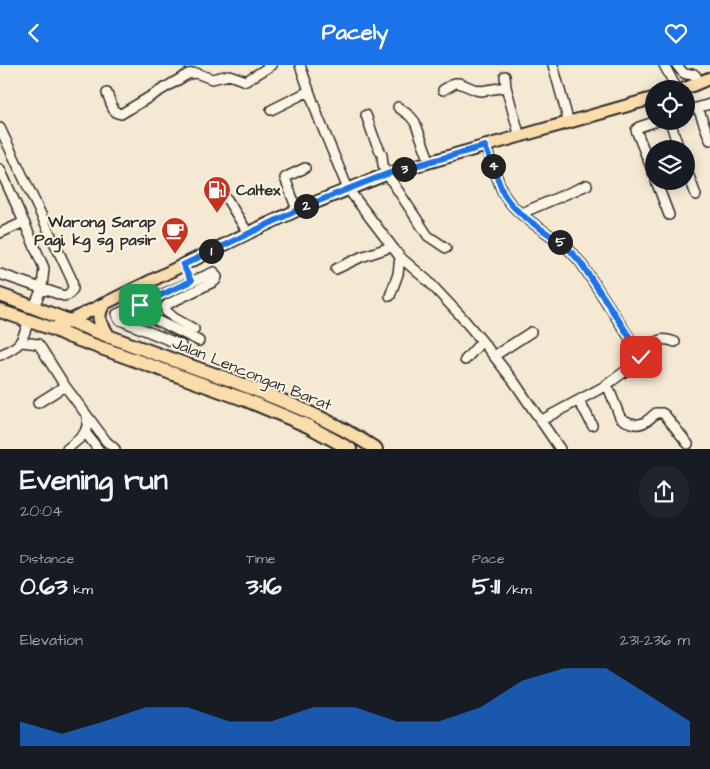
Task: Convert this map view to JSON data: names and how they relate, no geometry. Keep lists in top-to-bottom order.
{
  "streets": {
    "highway": ["Jalan Lencongan Barat"]
  },
  "places": {
    "fuel station": ["Caltex"],
    "cafe": ["Warong Sarap Pagi, kg sg pasir"]
  },
  "page": {
    "header": "Pacely",
    "pins": [
      "4",
      "3",
      "2",
      "5",
      "1"
    ],
    "heading": ["Evening run", "20:04"],
    "stats": [
      ["Distance", "0.63 km"],
      ["Time", "3:16"],
      ["Pace", "5:11 /km"]
    ],
    "chart": ["Elevation", "231–236 m"]
  }
}
